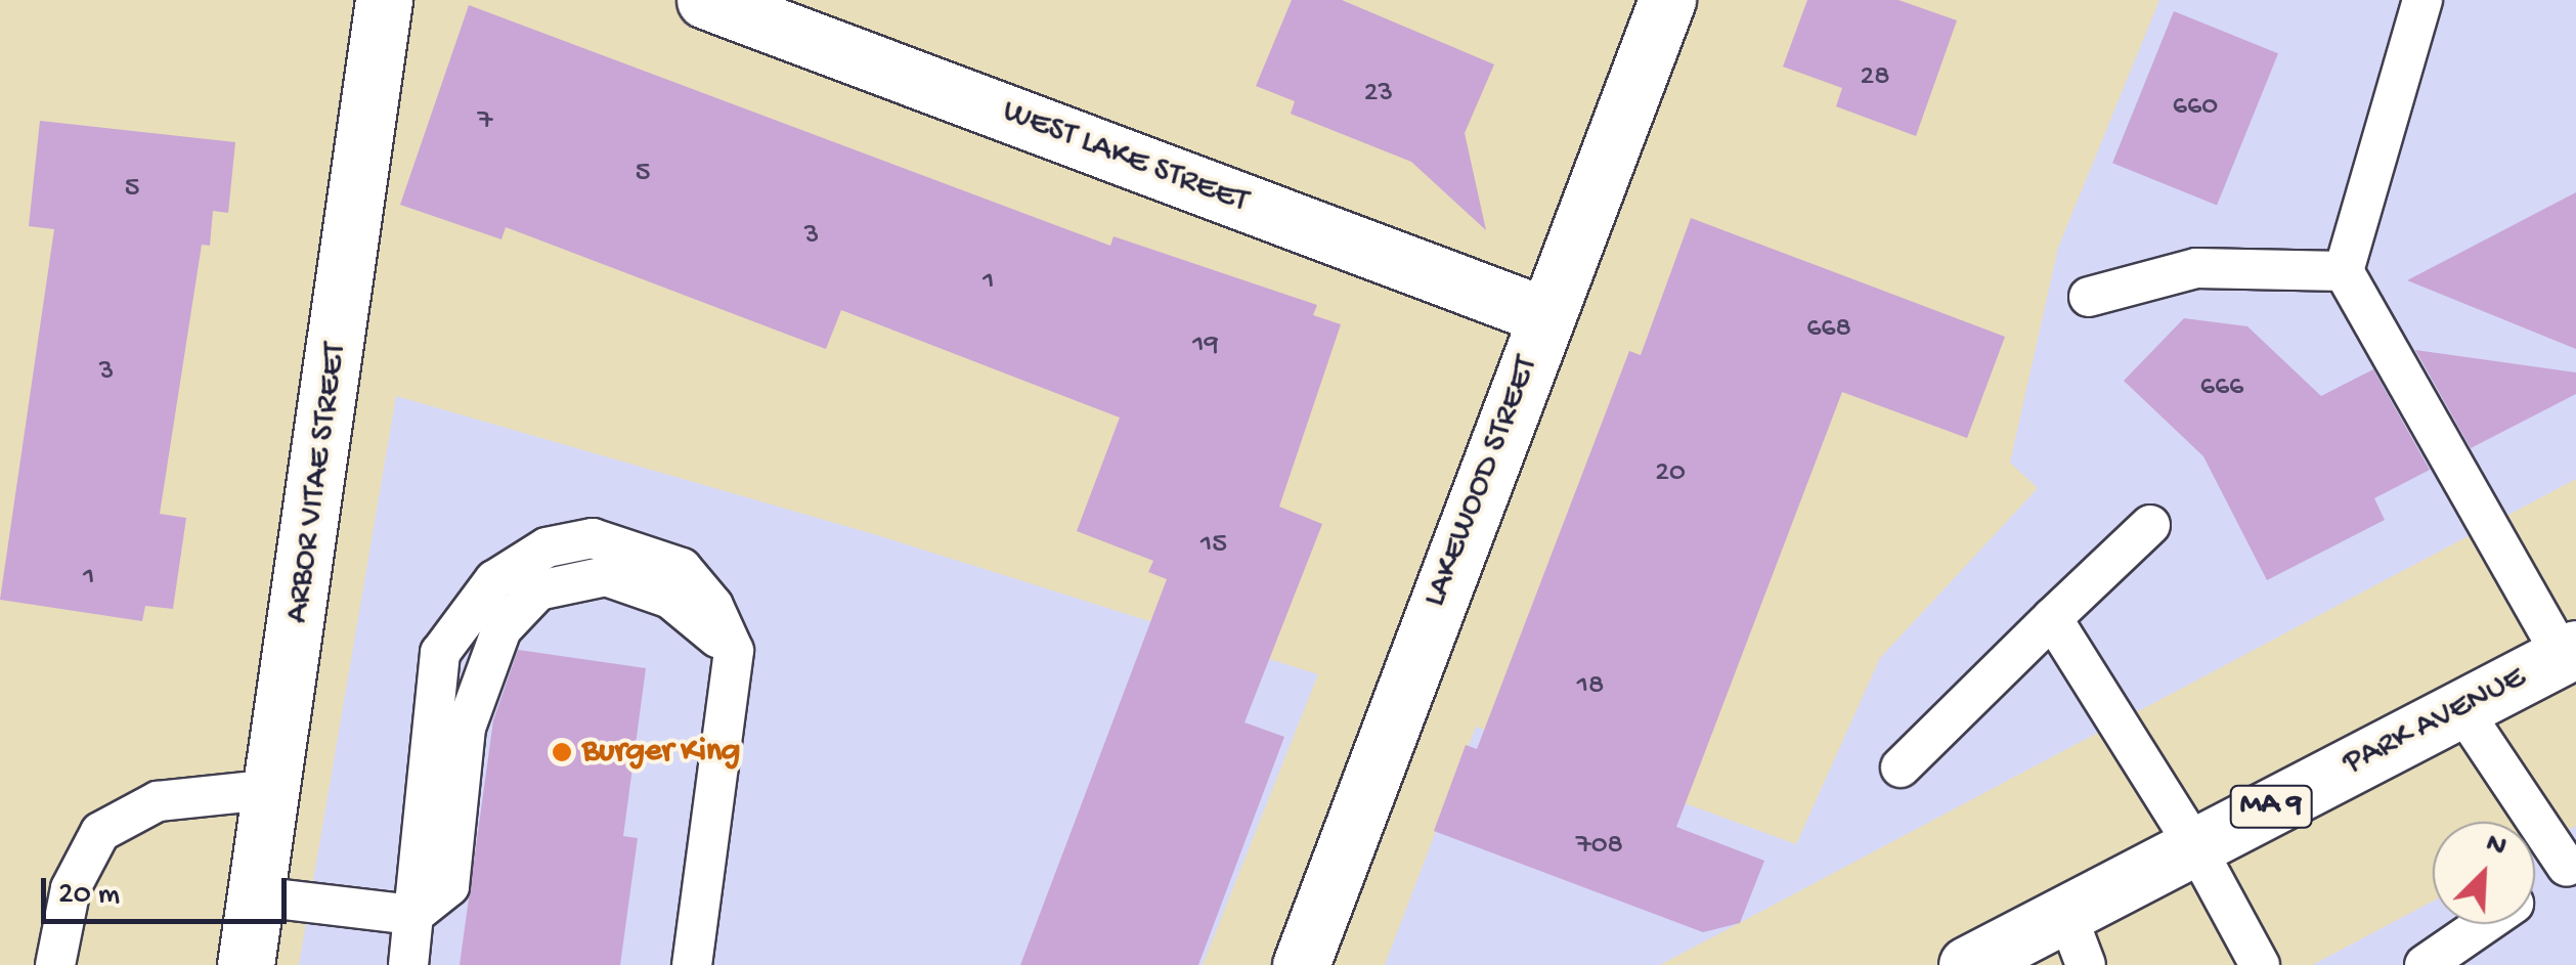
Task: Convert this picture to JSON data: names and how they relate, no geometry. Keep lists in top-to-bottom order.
{
  "streets": {
    "main road": [
      "WEST LAKE STREET",
      "LAKEWOOD STREET",
      "ARBOR VITAE STREET",
      "PARK AVENUE",
      "MA 9"
    ]
  },
  "crossings": [
    ["WEST LAKE STREET", "LAKEWOOD STREET"]
  ],
  "places": ["Burger King"],
  "house_numbers": [
    "28",
    "23",
    "660",
    "7",
    "5",
    "5",
    "3",
    "1",
    "668",
    "19",
    "3",
    "666",
    "20",
    "15",
    "1",
    "18",
    "708"
  ],
  "scale_bar": "20 m",
  "north": "top right"
}
